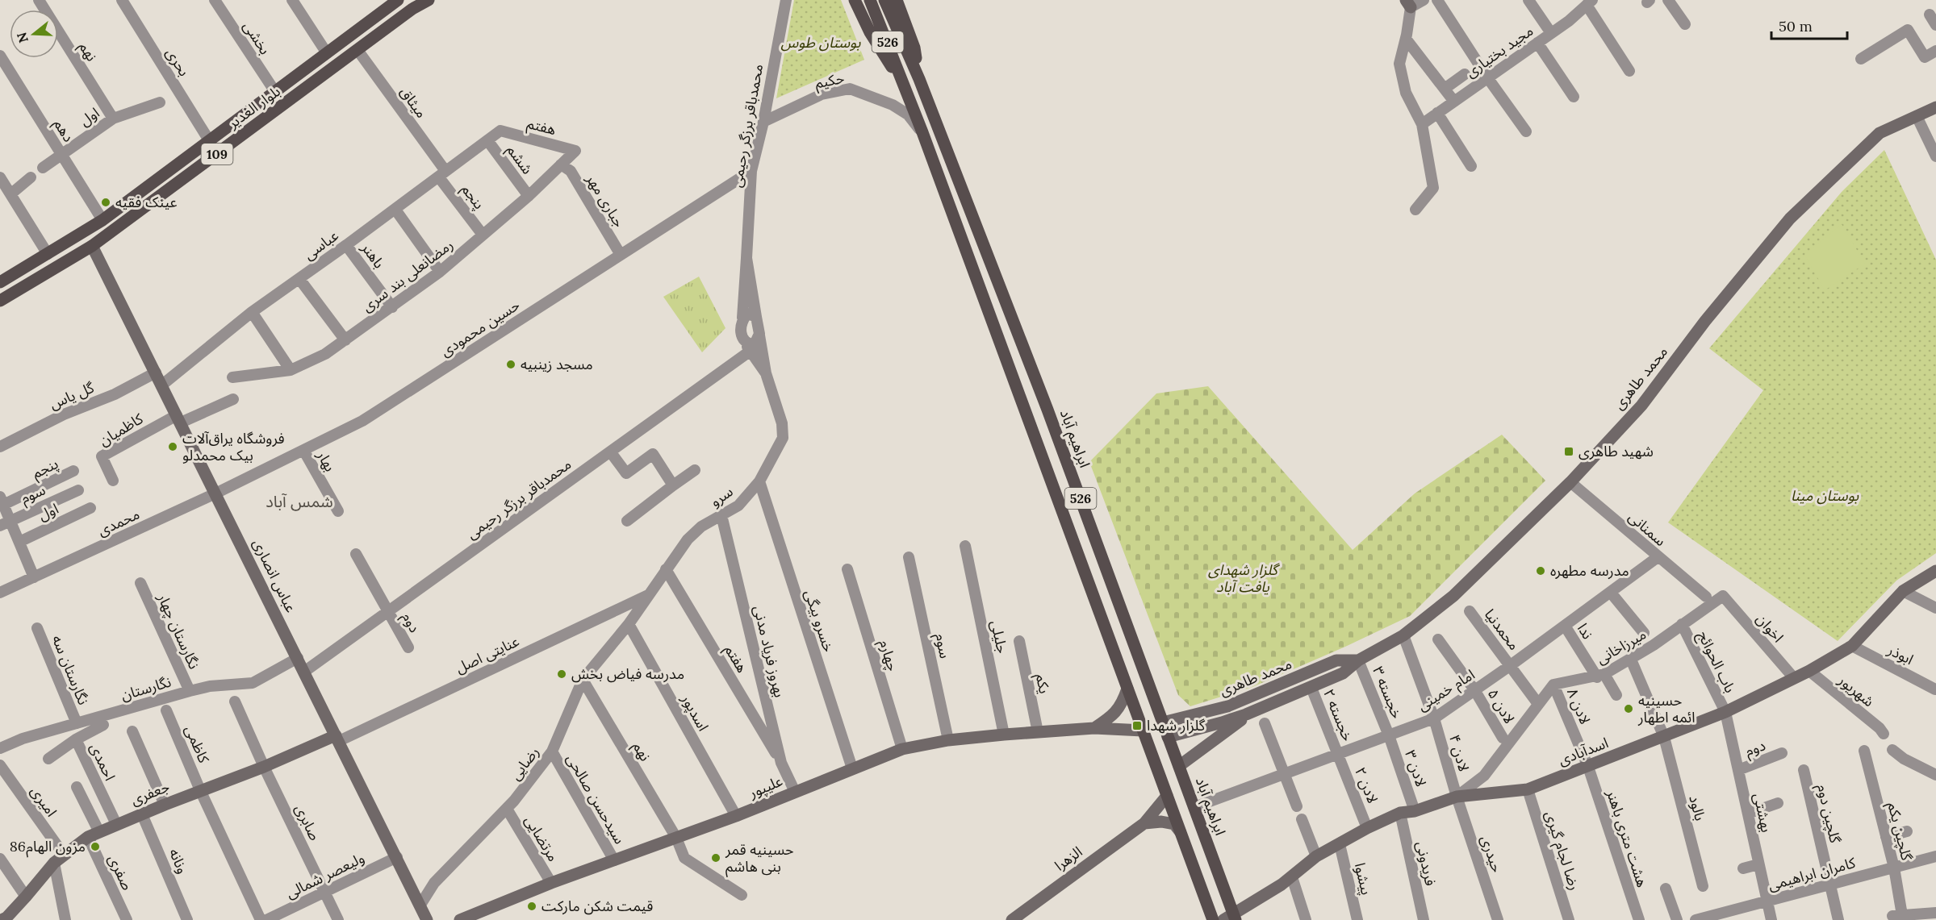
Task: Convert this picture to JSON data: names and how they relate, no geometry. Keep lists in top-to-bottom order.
{
  "streets": {
    "main road": [
      "526",
      "بلوار الغدیر",
      "109",
      "ابراهیم آباد"
    ],
    "street": [
      "بخشی",
      "نهم",
      "مجید بختیاری",
      "بحری",
      "حکیم",
      "میثاق",
      "اول",
      "محمدباقر برزگر رحیمی",
      "هفتم",
      "دهم",
      "ششم",
      "پنجم",
      "جباری مهر",
      "عباسی",
      "باهنر",
      "رمضانعلی بند سری",
      "حسین محمودی",
      "محمد طاهری",
      "گل یاس",
      "کاظمیان",
      "بهار",
      "سوم",
      "سرو",
      "محمدی",
      "سمنانی",
      "عباس انصاری",
      "خسرو بیگی",
      "دوم",
      "اخوان",
      "محمدنیا",
      "نگارستان چهار",
      "ندا",
      "جلیلی",
      "میرزاخانی",
      "بهروز فریاد مدنی",
      "عنایتی اصل",
      "ابوذر",
      "چهارم",
      "باب الحوائج",
      "نگارستان سه",
      "یکم",
      "نگارستان",
      "امام خمینی",
      "شهریور",
      "خجسته ۳",
      "لادن ۵",
      "لادن ۸",
      "اسدپور",
      "خجسته ۲",
      "کاظمی",
      "اسدآبادی",
      "لادن ۴",
      "احمدی",
      "رضایی",
      "لادن ۳",
      "لادن ۲",
      "علیپور",
      "جعفری",
      "سیدحسن صالحی",
      "امیری",
      "بالود",
      "بهشتی",
      "گلچین دوم",
      "صابری",
      "گلچین یکم",
      "مرتضایی",
      "هشت متری باهنر",
      "رضا لجام گیری",
      "حیدری",
      "الزهرا",
      "ونانه",
      "فریدونی",
      "صفری",
      "کامران ابراهیمی",
      "ولیعصر شمالی",
      "پیشوا"
    ]
  },
  "crossings": [
    ["بخشی", "بلوار الغدیر"],
    ["526", "حکیم"],
    ["526", "علیپور"],
    ["526", "الزهرا"],
    ["نهم", "اول"],
    ["نهم", "رضایی"],
    ["نهم", "علیپور"],
    ["بحری", "بلوار الغدیر"],
    ["حکیم", "محمدباقر برزگر رحیمی"],
    ["میثاق", "بلوار الغدیر"],
    ["میثاق", "پنجم"],
    ["میثاق", "عباسی"],
    ["بلوار الغدیر", "دهم"],
    ["بلوار الغدیر", "عباس انصاری"],
    ["اول", "دهم"],
    ["محمدباقر برزگر رحیمی", "حسین محمودی"],
    ["محمدباقر برزگر رحیمی", "سرو"],
    ["محمدباقر برزگر رحیمی", "عباس انصاری"],
    ["محمدباقر برزگر رحیمی", "دوم"],
    ["هفتم", "عباسی"],
    ["هفتم", "رمضانعلی بند سری"],
    ["هفتم", "سرو"],
    ["هفتم", "بهروز فریاد مدنی"],
    ["ششم", "عباسی"],
    ["ششم", "رمضانعلی بند سری"],
    ["پنجم", "عباسی"],
    ["پنجم", "رمضانعلی بند سری"],
    ["جباری مهر", "رمضانعلی بند سری"],
    ["جباری مهر", "حسین محمودی"],
    ["عباسی", "باهنر"],
    ["عباسی", "عباس انصاری"],
    ["باهنر", "رمضانعلی بند سری"],
    ["حسین محمودی", "بهار"],
    ["حسین محمودی", "محمدی"],
    ["حسین محمودی", "عباس انصاری"],
    ["محمد طاهری", "ابراهیم آباد"],
    ["محمد طاهری", "سمنانی"],
    ["محمد طاهری", "خجسته ۳"],
    ["محمد طاهری", "خجسته ۲"],
    ["محمد طاهری", "لادن ۴"],
    ["گل یاس", "عباس انصاری"],
    ["کاظمیان", "عباس انصاری"],
    ["ابراهیم آباد", "امام خمینی"],
    ["ابراهیم آباد", "اسدآبادی"],
    ["سوم", "علیپور"],
    ["سرو", "خسرو بیگی"],
    ["سرو", "بهروز فریاد مدنی"],
    ["سرو", "عنایتی اصل"],
    ["سرو", "اسدپور"],
    ["سرو", "رضایی"],
    ["محمدی", "عباس انصاری"],
    ["سمنانی", "امام خمینی"],
    ["عباس انصاری", "عنایتی اصل"],
    ["عباس انصاری", "نگارستان"],
    ["عباس انصاری", "رضایی"],
    ["عباس انصاری", "جعفری"],
    ["عباس انصاری", "ولیعصر شمالی"],
    ["خسرو بیگی", "علیپور"],
    ["دوم", "بهشتی"],
    ["اخوان", "میرزاخانی"],
    ["اخوان", "اسدآبادی"],
    ["محمدنیا", "امام خمینی"],
    ["نگارستان چهار", "نگارستان"],
    ["ندا", "میرزاخانی"],
    ["ندا", "امام خمینی"],
    ["جلیلی", "علیپور"],
    ["میرزاخانی", "باب الحوائج"],
    ["میرزاخانی", "لادن ۸"],
    ["میرزاخانی", "بالود"],
    ["بهروز فریاد مدنی", "علیپور"],
    ["عنایتی اصل", "جعفری"],
    ["ابوذر", "اسدآبادی"],
    ["چهارم", "علیپور"],
    ["باب الحوائج", "اسدآبادی"],
    ["باب الحوائج", "بهشتی"],
    ["نگارستان سه", "نگارستان"],
    ["یکم", "علیپور"],
    ["امام خمینی", "خجسته ۳"],
    ["امام خمینی", "لادن ۵"],
    ["امام خمینی", "خجسته ۲"],
    ["امام خمینی", "لادن ۴"],
    ["امام خمینی", "لادن ۳"],
    ["امام خمینی", "لادن ۲"],
    ["شهریور", "اسدآبادی"],
    ["خجسته ۳", "لادن ۳"],
    ["لادن ۸", "اسدآبادی"],
    ["لادن ۸", "هشت متری باهنر"],
    ["اسدپور", "رضایی"],
    ["اسدپور", "علیپور"],
    ["خجسته ۲", "لادن ۲"],
    ["کاظمی", "جعفری"],
    ["اسدآبادی", "لادن ۴"],
    ["اسدآبادی", "لادن ۳"],
    ["اسدآبادی", "لادن ۲"],
    ["اسدآبادی", "بالود"],
    ["اسدآبادی", "بهشتی"],
    ["اسدآبادی", "هشت متری باهنر"],
    ["اسدآبادی", "رضا لجام گیری"],
    ["اسدآبادی", "حیدری"],
    ["اسدآبادی", "فریدونی"],
    ["اسدآبادی", "پیشوا"],
    ["لادن ۴", "حیدری"],
    ["احمدی", "جعفری"],
    ["رضایی", "سیدحسن صالحی"],
    ["رضایی", "مرتضایی"],
    ["علیپور", "سیدحسن صالحی"],
    ["علیپور", "مرتضایی"],
    ["جعفری", "امیری"],
    ["جعفری", "صابری"],
    ["جعفری", "ونانه"],
    ["جعفری", "صفری"],
    ["بهشتی", "کامران ابراهیمی"],
    ["گلچین دوم", "کامران ابراهیمی"],
    ["صابری", "ولیعصر شمالی"],
    ["گلچین یکم", "کامران ابراهیمی"]
  ],
  "districts": ["شمس آباد"],
  "parks": ["بوستان طوس", "بوستان مینا", "گلزار شهدای یافت آباد"],
  "places": {
    "other": [
      "عینک فقیه",
      "مسجد زینبیه",
      "فروشگاه یراق‌آلات بیک محمدلو",
      "مدرسه مطهره",
      "مدرسه فیاض بخش",
      "حسینیه ائمه اطهار",
      "مزون الهام86",
      "حسینیه قمر بنی هاشم",
      "قیمت شکن مارکت"
    ],
    "transit": ["شهید طاهری", "گلزار شهدا"]
  },
  "scale_bar": "50 m",
  "north": "left"
}
